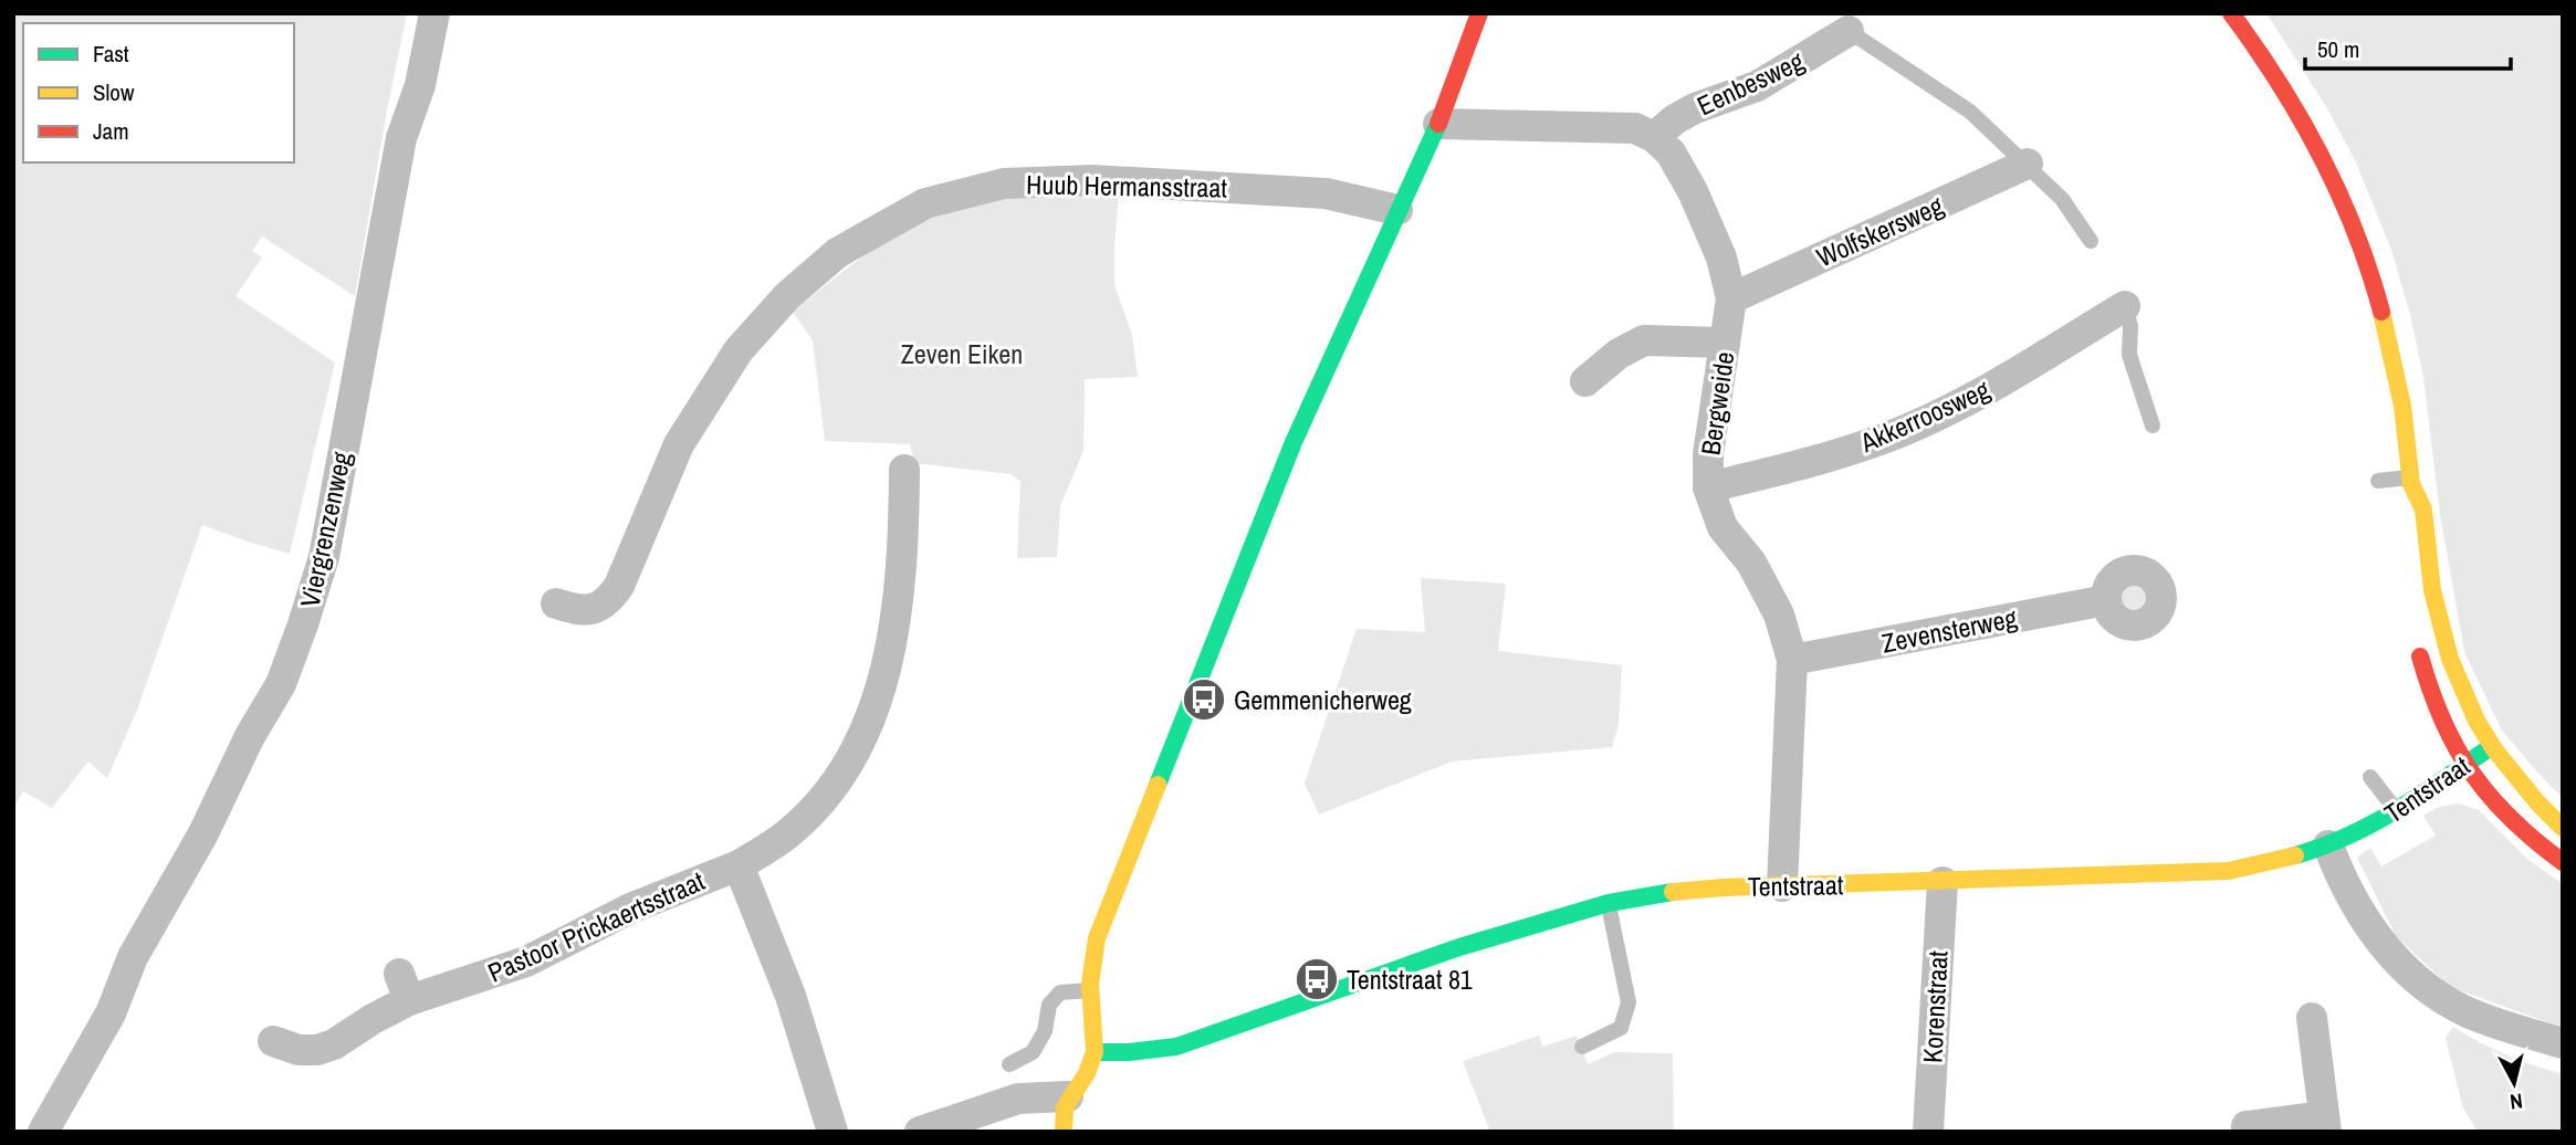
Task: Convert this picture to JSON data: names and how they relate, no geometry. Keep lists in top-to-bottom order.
{
  "streets": {
    "street": [
      "Eenbesweg",
      "Huub Hermansstraat",
      "Wolfskersweg",
      "Bergweide",
      "Akkerroosweg",
      "Viergrenzenweg",
      "Zevensterweg",
      "Tentstraat",
      "Pastoor Prickaertsstraat",
      "Korenstraat"
    ]
  },
  "crossings": [
    ["Eenbesweg", "Bergweide"],
    ["Wolfskersweg", "Bergweide"],
    ["Bergweide", "Akkerroosweg"],
    ["Bergweide", "Zevensterweg"],
    ["Bergweide", "Tentstraat"],
    ["Tentstraat", "Korenstraat"]
  ],
  "parks": ["Zeven Eiken"],
  "places": {
    "bus stop": ["Gemmenicherweg", "Tentstraat 81"]
  },
  "legend": ["Fast", "Slow", "Jam"],
  "scale_bar": "50 m",
  "north": "bottom"
}
